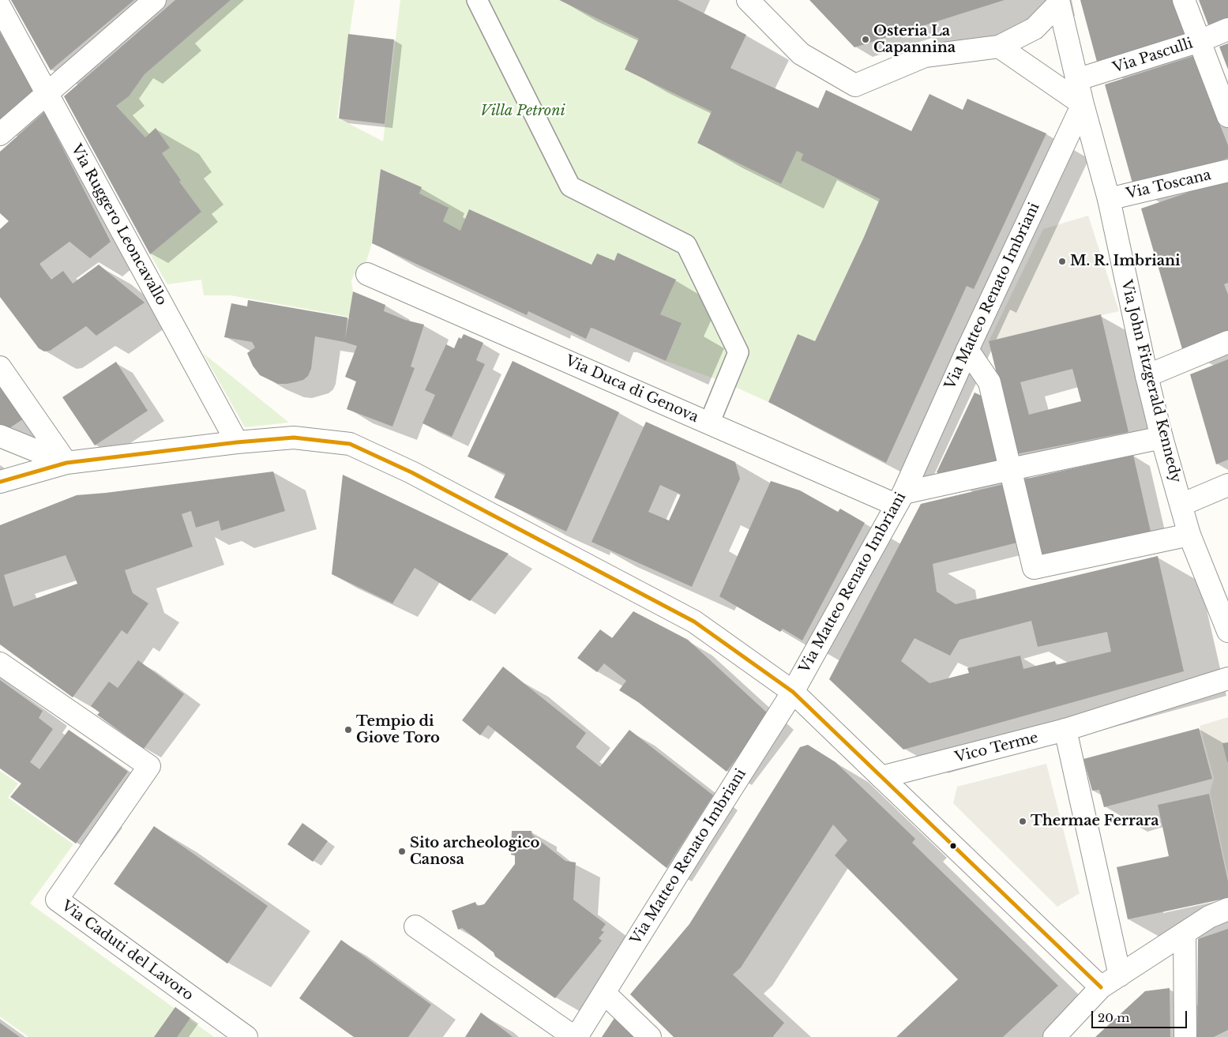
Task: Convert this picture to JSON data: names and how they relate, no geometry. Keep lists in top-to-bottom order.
{
  "streets": {
    "street": [
      "Via Pasculli",
      "Via Toscana",
      "Via Ruggero Leoncavallo",
      "Via Matteo Renato Imbriani",
      "Via John Fitzgerald Kennedy",
      "Via Duca di Genova",
      "Vico Terme",
      "Via Caduti del Lavoro"
    ]
  },
  "crossings": [
    ["Via Pasculli", "Via John Fitzgerald Kennedy"],
    ["Via Toscana", "Via John Fitzgerald Kennedy"],
    ["Via Matteo Renato Imbriani", "Via John Fitzgerald Kennedy"],
    ["Via Matteo Renato Imbriani", "Via Duca di Genova"]
  ],
  "parks": ["Villa Petroni"],
  "places": [
    "Osteria La Capannina",
    "M. R. Imbriani",
    "Tempio di Giove Toro",
    "Thermae Ferrara",
    "Sito archeologico Canosa"
  ],
  "scale_bar": "20 m"
}
